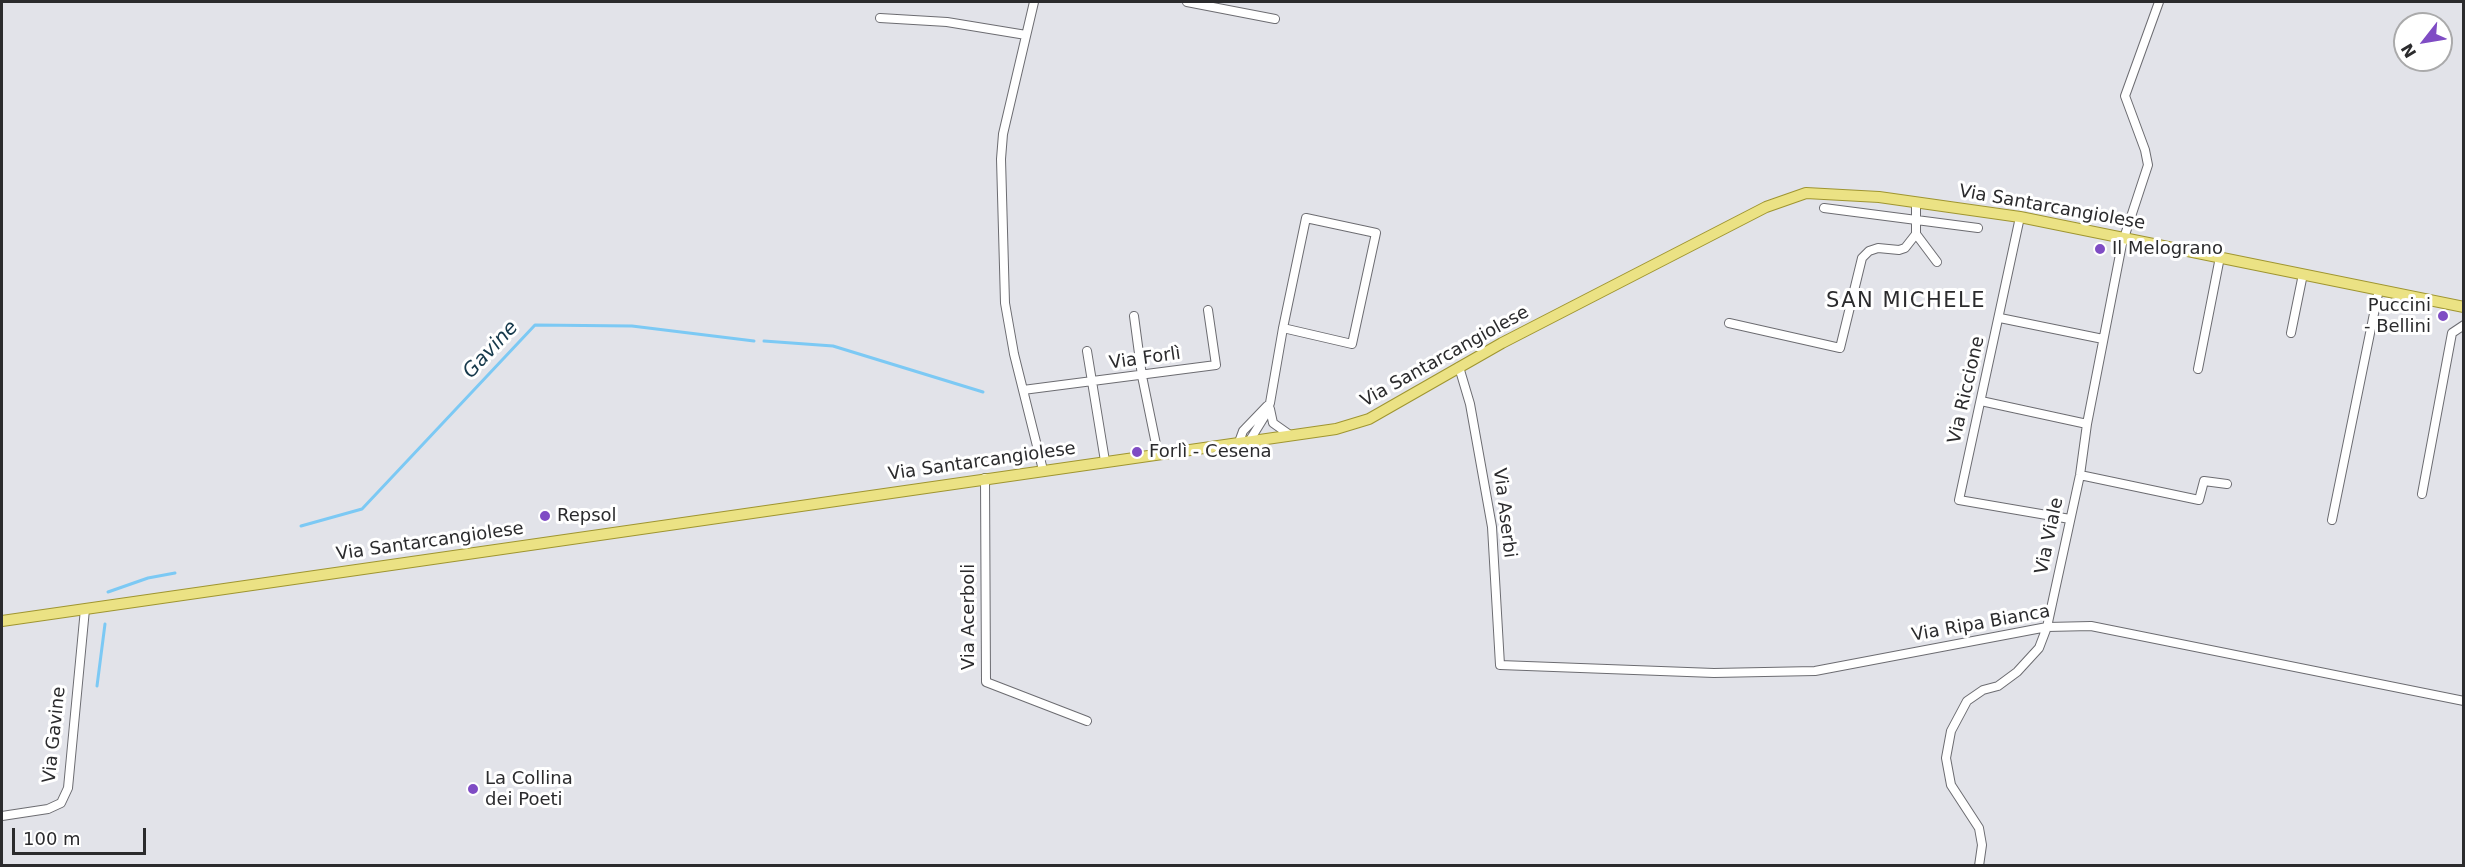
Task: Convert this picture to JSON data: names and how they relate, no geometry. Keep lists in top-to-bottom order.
{
  "streets": {
    "main road": ["Via Santarcangiolese"],
    "street": [
      "Via Forlì",
      "Via Riccione",
      "Via Aserbi",
      "Via Viale",
      "Via Acerboli",
      "Via Ripa Bianca",
      "Via Gavine"
    ]
  },
  "crossings": [
    ["Via Santarcangiolese", "Via Riccione"],
    ["Via Santarcangiolese", "Via Aserbi"],
    ["Via Santarcangiolese", "Via Viale"],
    ["Via Santarcangiolese", "Via Acerboli"],
    ["Via Santarcangiolese", "Via Gavine"],
    ["Via Riccione", "Via Viale"],
    ["Via Aserbi", "Via Ripa Bianca"],
    ["Via Viale", "Via Ripa Bianca"]
  ],
  "districts": ["SAN MICHELE"],
  "water": ["Gavine"],
  "places": [
    "Il Melograno",
    "Puccini - Bellini",
    "Forlì - Cesena",
    "Repsol",
    "La Collina dei Poeti"
  ],
  "scale_bar": "100 m",
  "north": "bottom left"
}
